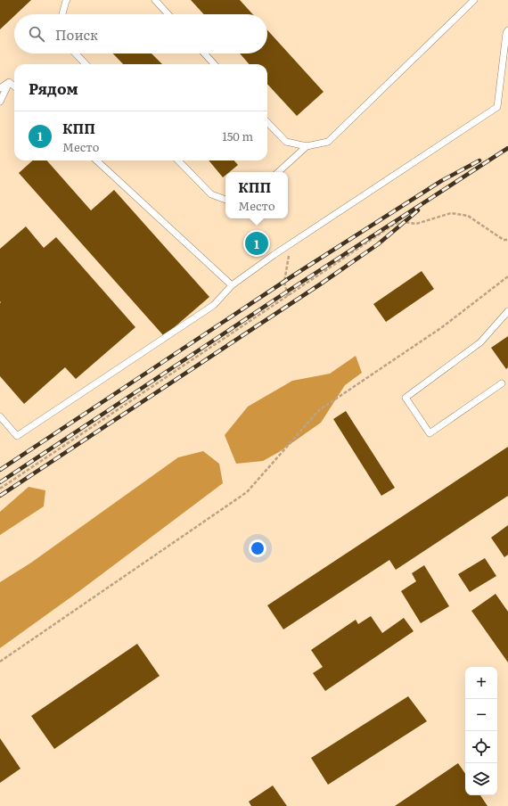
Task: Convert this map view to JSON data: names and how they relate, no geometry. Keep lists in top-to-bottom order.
{
  "page": {
    "search": "Поиск",
    "heading": "Рядом",
    "list": [
      {
        "mark": "1",
        "name": "КПП",
        "note": "Место",
        "value": "150 m"
      }
    ],
    "popup": ["КПП", "Место"],
    "pins": "1",
    "map_buttons": ["+", "−"]
  }
}
